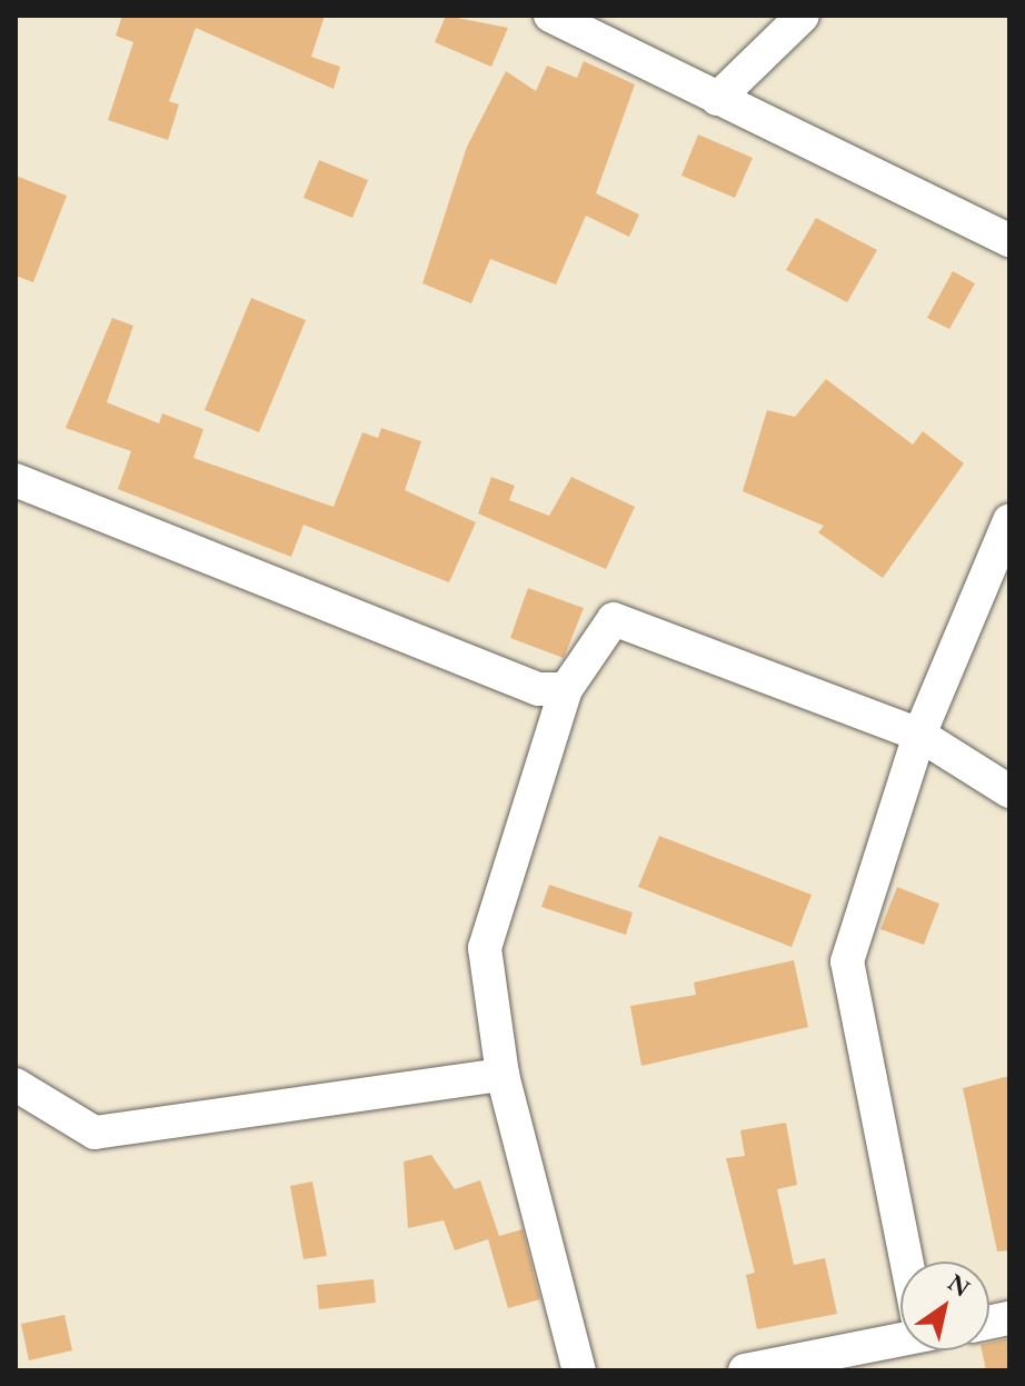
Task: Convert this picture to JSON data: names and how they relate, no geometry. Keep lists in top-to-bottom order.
{
  "north": "top right"
}
